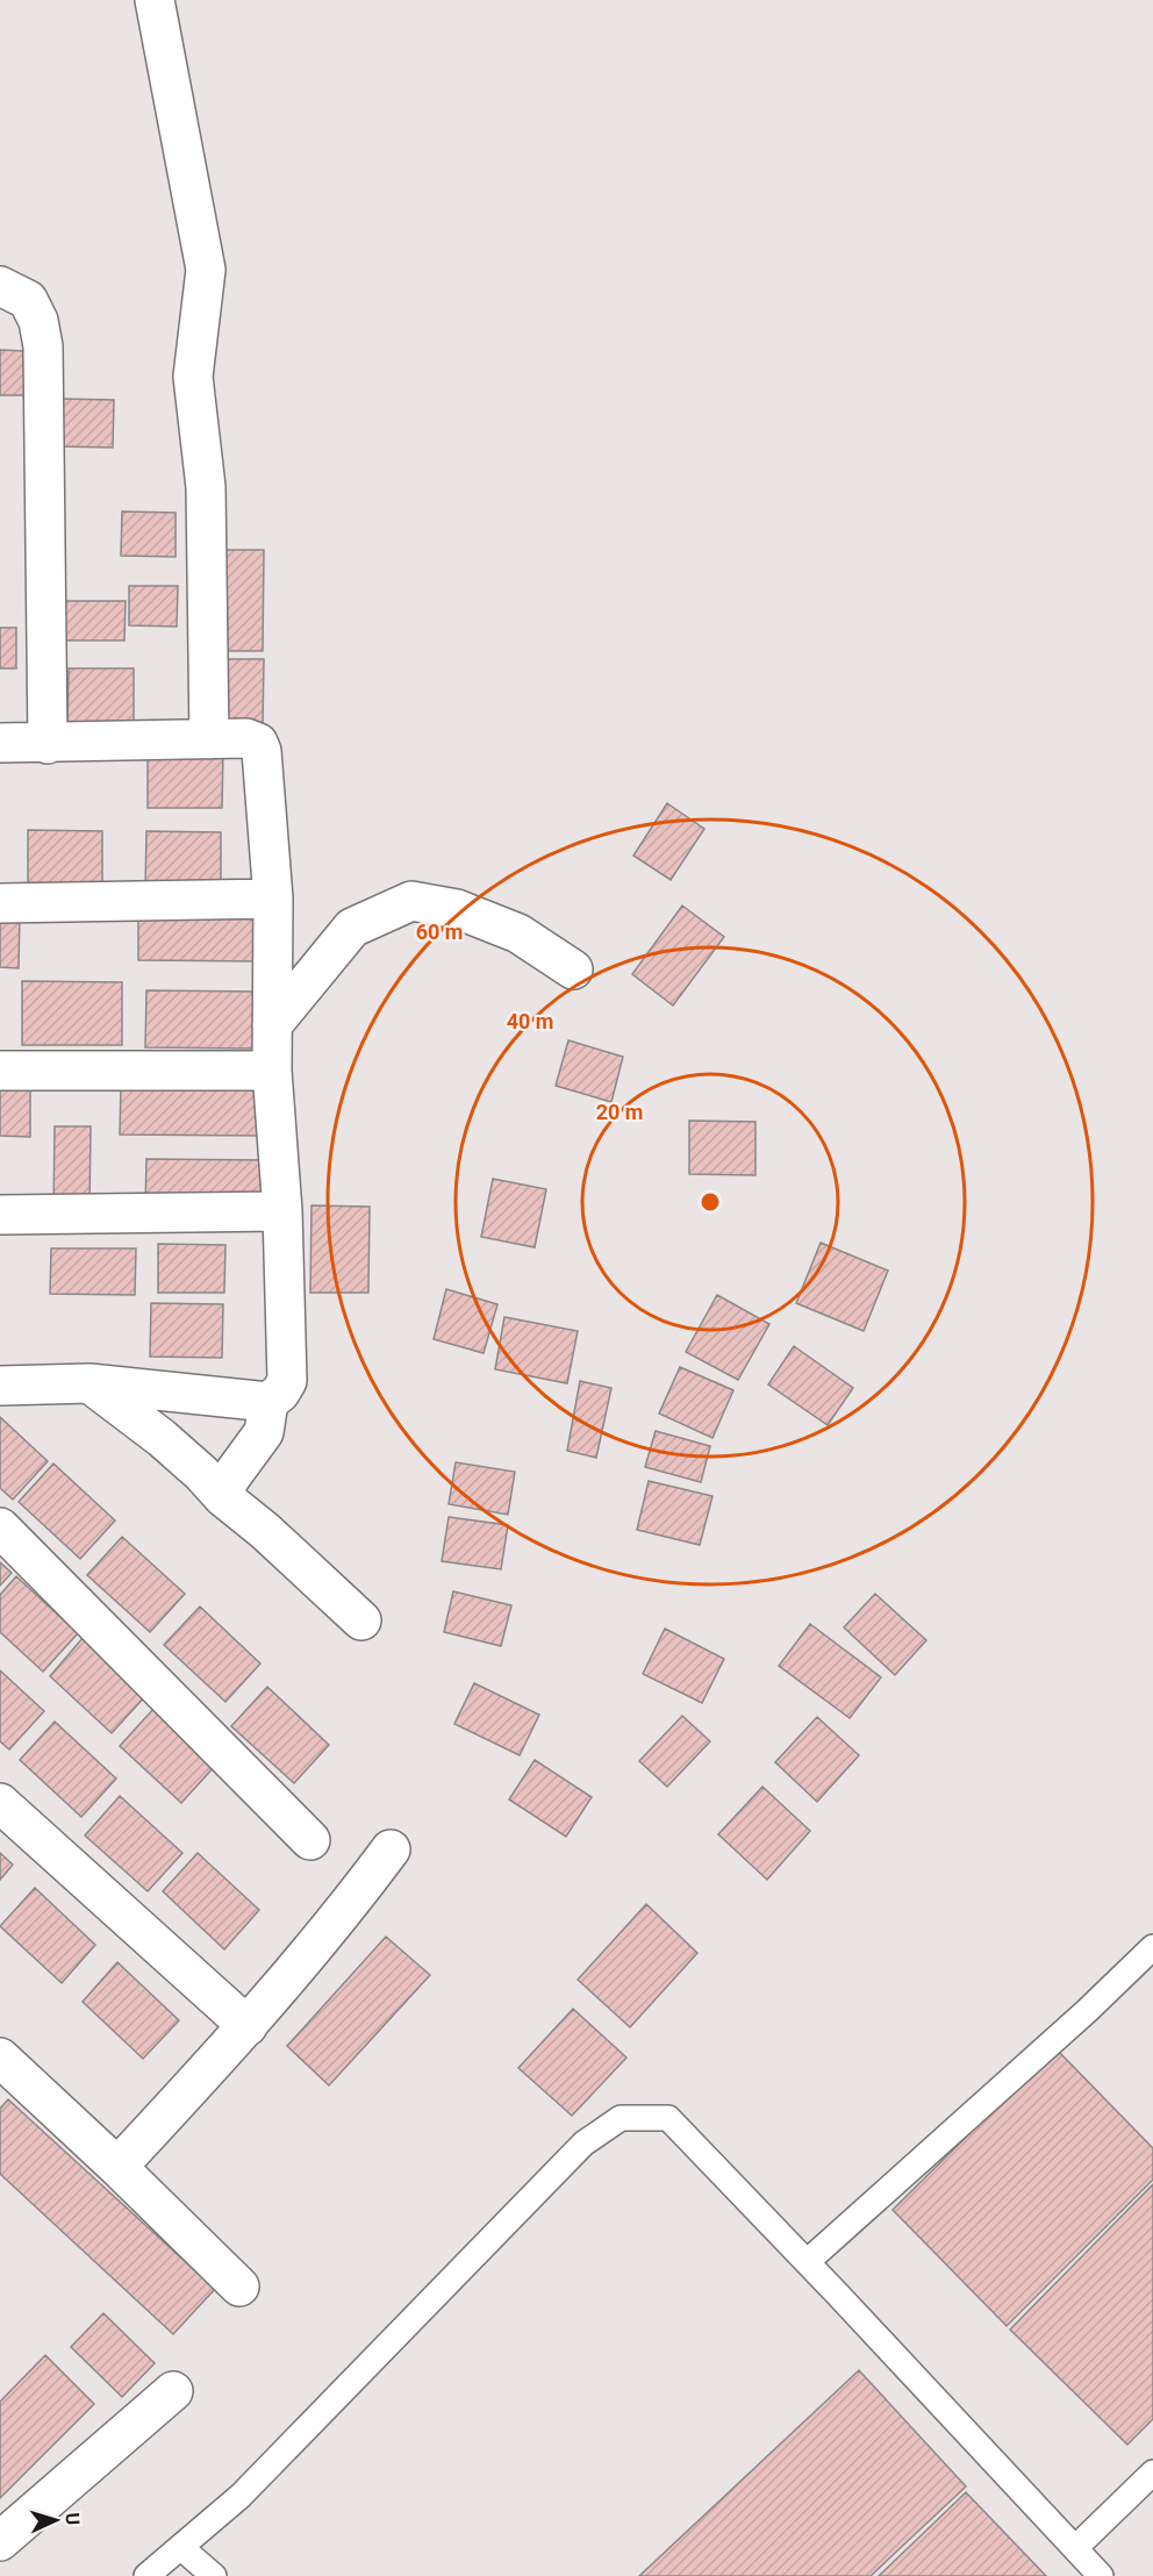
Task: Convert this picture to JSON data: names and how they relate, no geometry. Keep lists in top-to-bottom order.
{
  "north": "right",
  "rings": ["60 m", "40 m", "20 m"]
}
